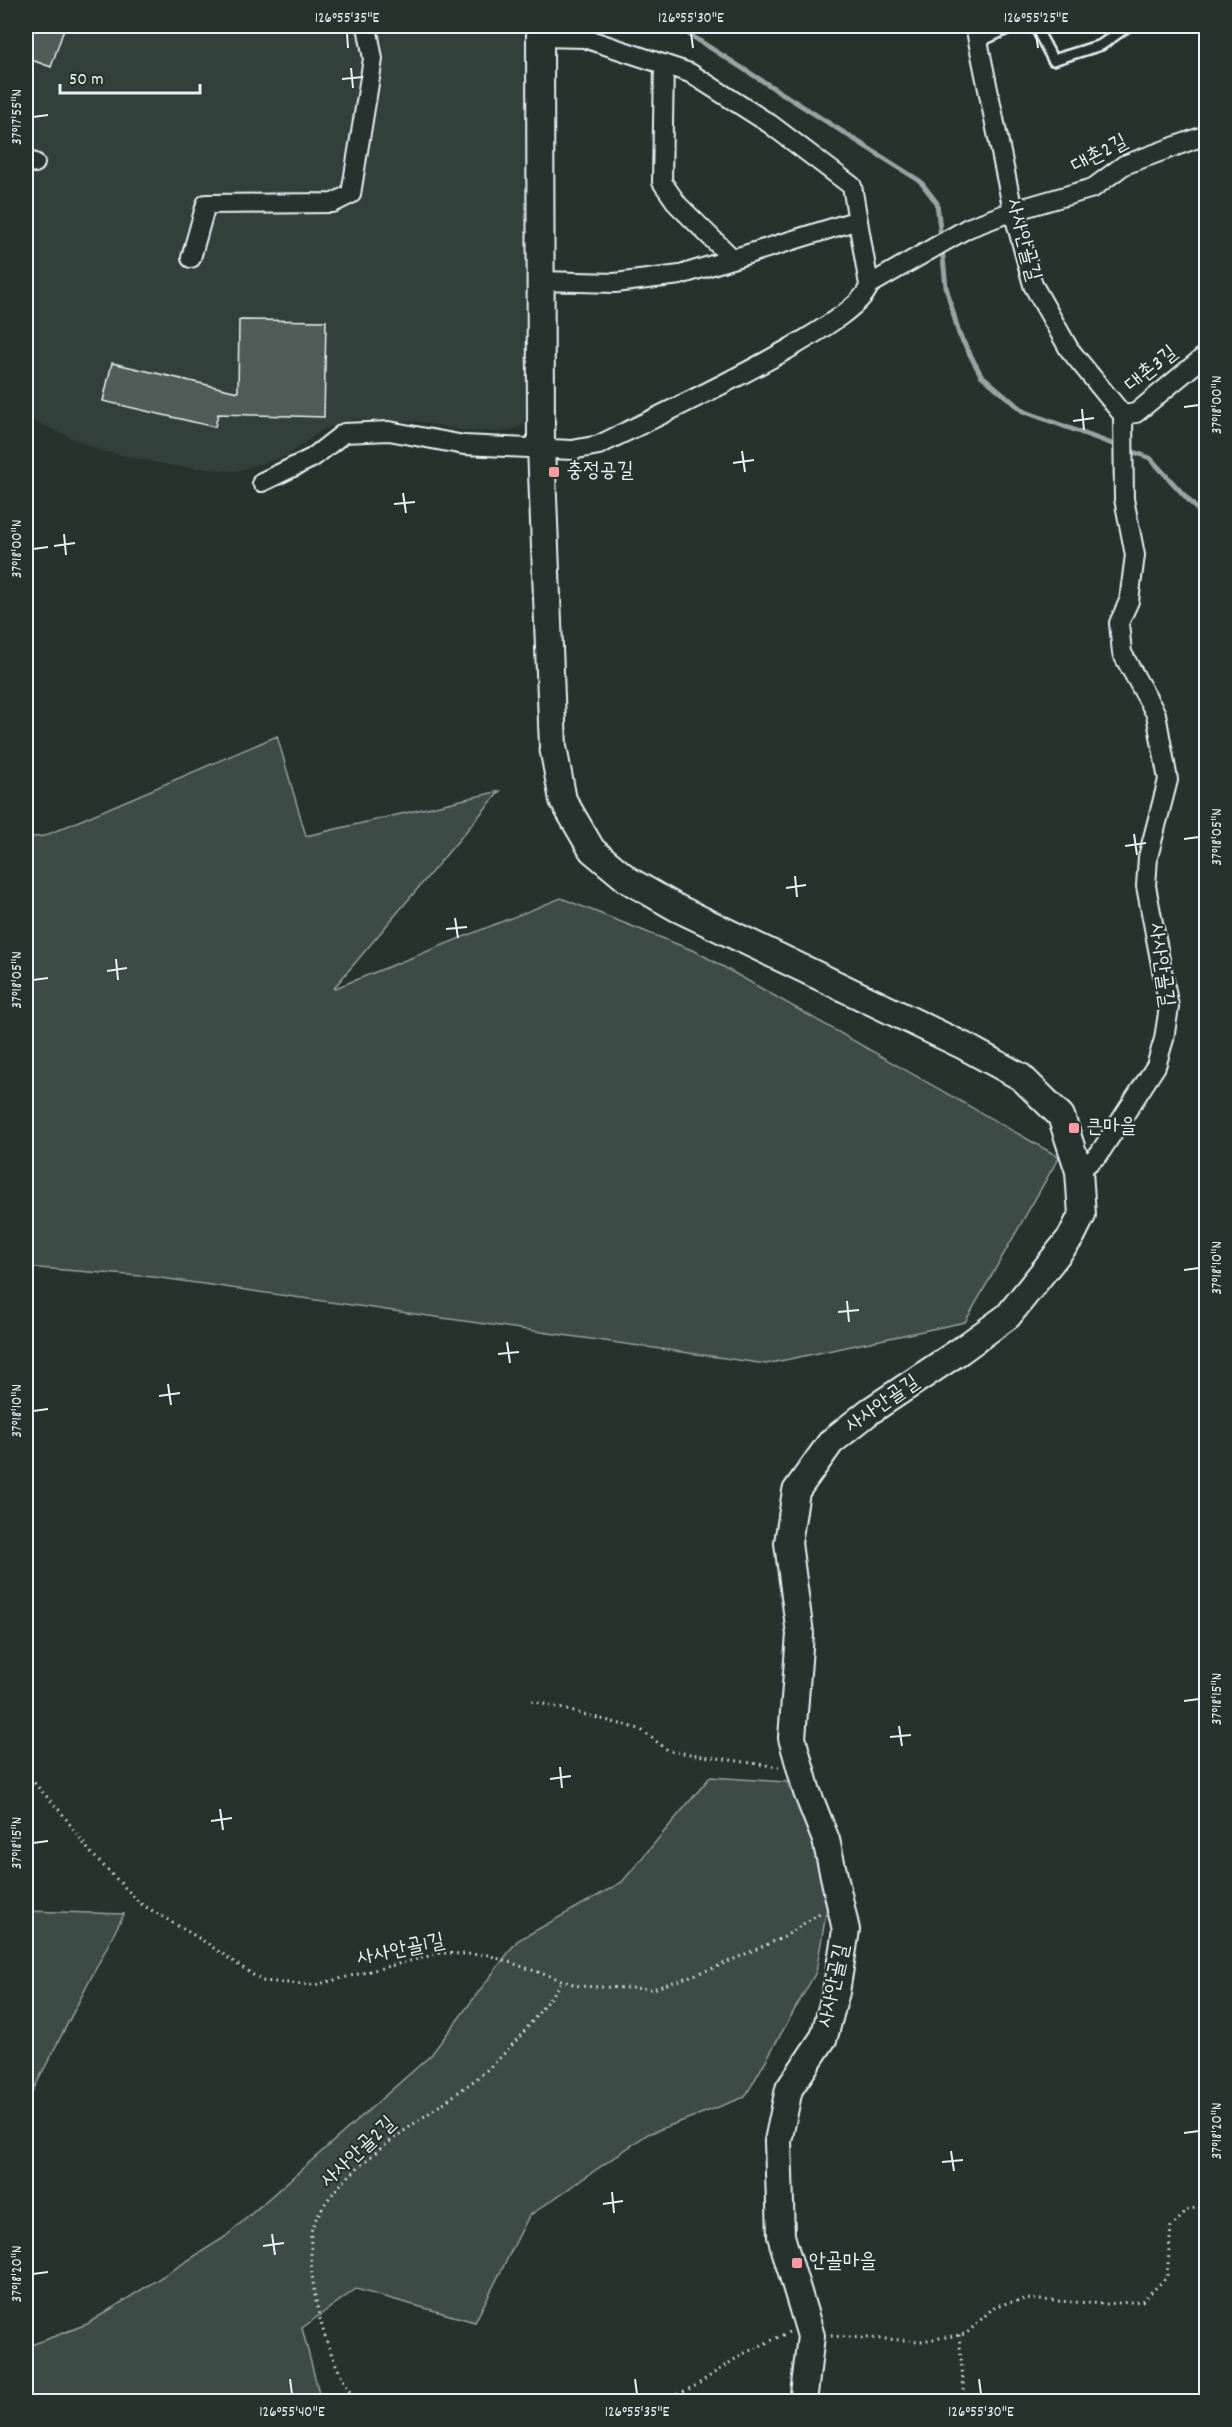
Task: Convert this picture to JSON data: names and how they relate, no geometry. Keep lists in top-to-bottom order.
{
  "streets": {
    "street": ["대촌2길", "사사안골길", "대촌3길"],
    "path": ["사사안골1길", "사사안골2길"]
  },
  "crossings": [
    ["대촌2길", "사사안골길"],
    ["사사안골길", "대촌3길"],
    ["사사안골길", "사사안골1길"],
    ["사사안골1길", "사사안골2길"]
  ],
  "places": {
    "transit": ["충정공길", "큰마을", "안골마을"]
  },
  "scale_bar": "50 m",
  "coordinates": [
    "126°55'35\"E",
    "126°55'30\"E",
    "126°55'25\"E",
    "37°17'55\"N",
    "37°18'00\"N",
    "37°18'05\"N",
    "37°18'10\"N",
    "37°18'15\"N",
    "37°18'20\"N",
    "126°55'40\"E"
  ]
}
